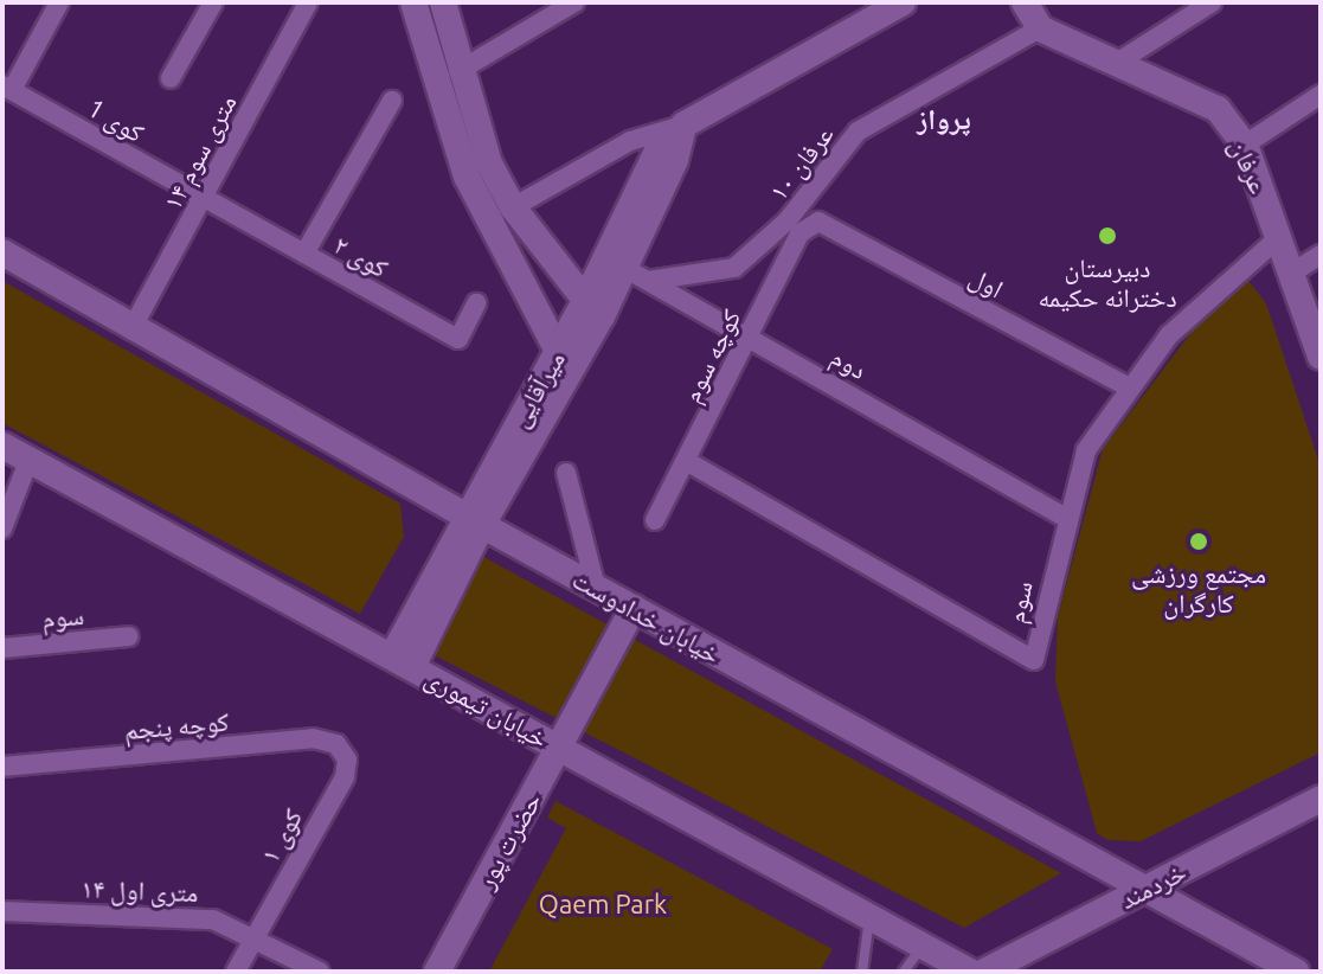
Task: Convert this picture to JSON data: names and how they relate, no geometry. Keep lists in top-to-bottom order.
{
  "streets": {
    "street": [
      "کوی 1",
      "۱۴ متری سوم",
      "عرفان ۱۰",
      "عرفان",
      "کوی ۲",
      "اول",
      "کوچه سوم",
      "دوم",
      "میرآقایی",
      "سوم",
      "خیابان خدادوست",
      "خیابان تیموری",
      "کوچه پنجم",
      "کوی ۱",
      "حضرت پور",
      "خردمند",
      "۱۴ متری اول"
    ]
  },
  "crossings": [
    ["کوی 1", "۱۴ متری سوم"],
    ["کوی 1", "کوی ۲"],
    ["۱۴ متری سوم", "کوی ۲"],
    ["۱۴ متری سوم", "خیابان خدادوست"],
    ["عرفان ۱۰", "عرفان"],
    ["عرفان ۱۰", "دوم"],
    ["عرفان", "سوم"],
    ["اول", "کوچه سوم"],
    ["اول", "سوم"],
    ["کوچه سوم", "دوم"],
    ["کوچه سوم", "سوم"],
    ["دوم", "میرآقایی"],
    ["دوم", "سوم"],
    ["میرآقایی", "خیابان خدادوست"],
    ["میرآقایی", "خیابان تیموری"],
    ["خیابان خدادوست", "حضرت پور"],
    ["خیابان خدادوست", "خردمند"],
    ["خیابان تیموری", "حضرت پور"],
    ["کوچه پنجم", "کوی ۱"],
    ["کوی ۱", "۱۴ متری اول"]
  ],
  "districts": ["پرواز"],
  "parks": ["Qaem Park"],
  "places": ["دبیرستان دخترانه حکیمه", "مجتمع ورزشی کارگران"]
}
